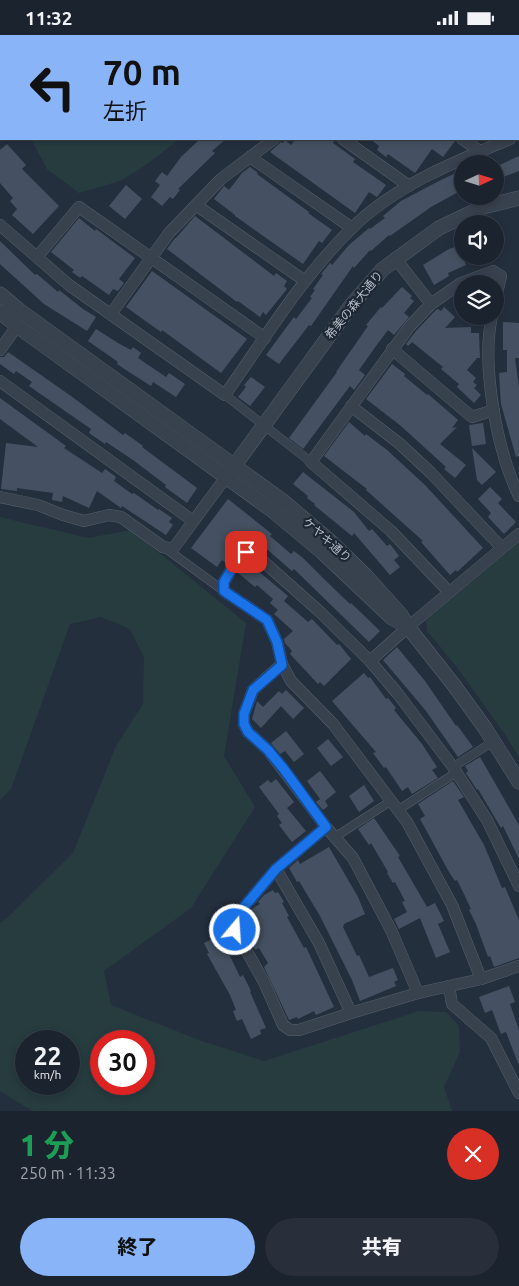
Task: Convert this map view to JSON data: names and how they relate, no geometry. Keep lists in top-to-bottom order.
{
  "streets": {
    "street": ["希美の森大通り", "ケヤキ通り"]
  },
  "crossings": [
    ["希美の森大通り", "ケヤキ通り"]
  ],
  "north": "right",
  "page": {
    "status": "11:32",
    "turn": ["70 m", "左折"],
    "speed": "22 km/h",
    "limit": "30",
    "heading": ["1 分", "250 m · 11:33"],
    "buttons": ["終了", "共有"]
  }
}
